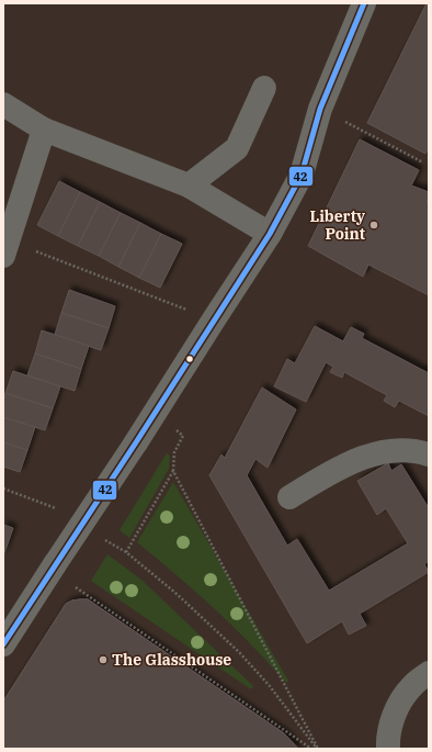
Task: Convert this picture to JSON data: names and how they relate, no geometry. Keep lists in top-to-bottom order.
{
  "places": ["Liberty Point", "The Glasshouse"],
  "lines": ["transit line 42"]
}
